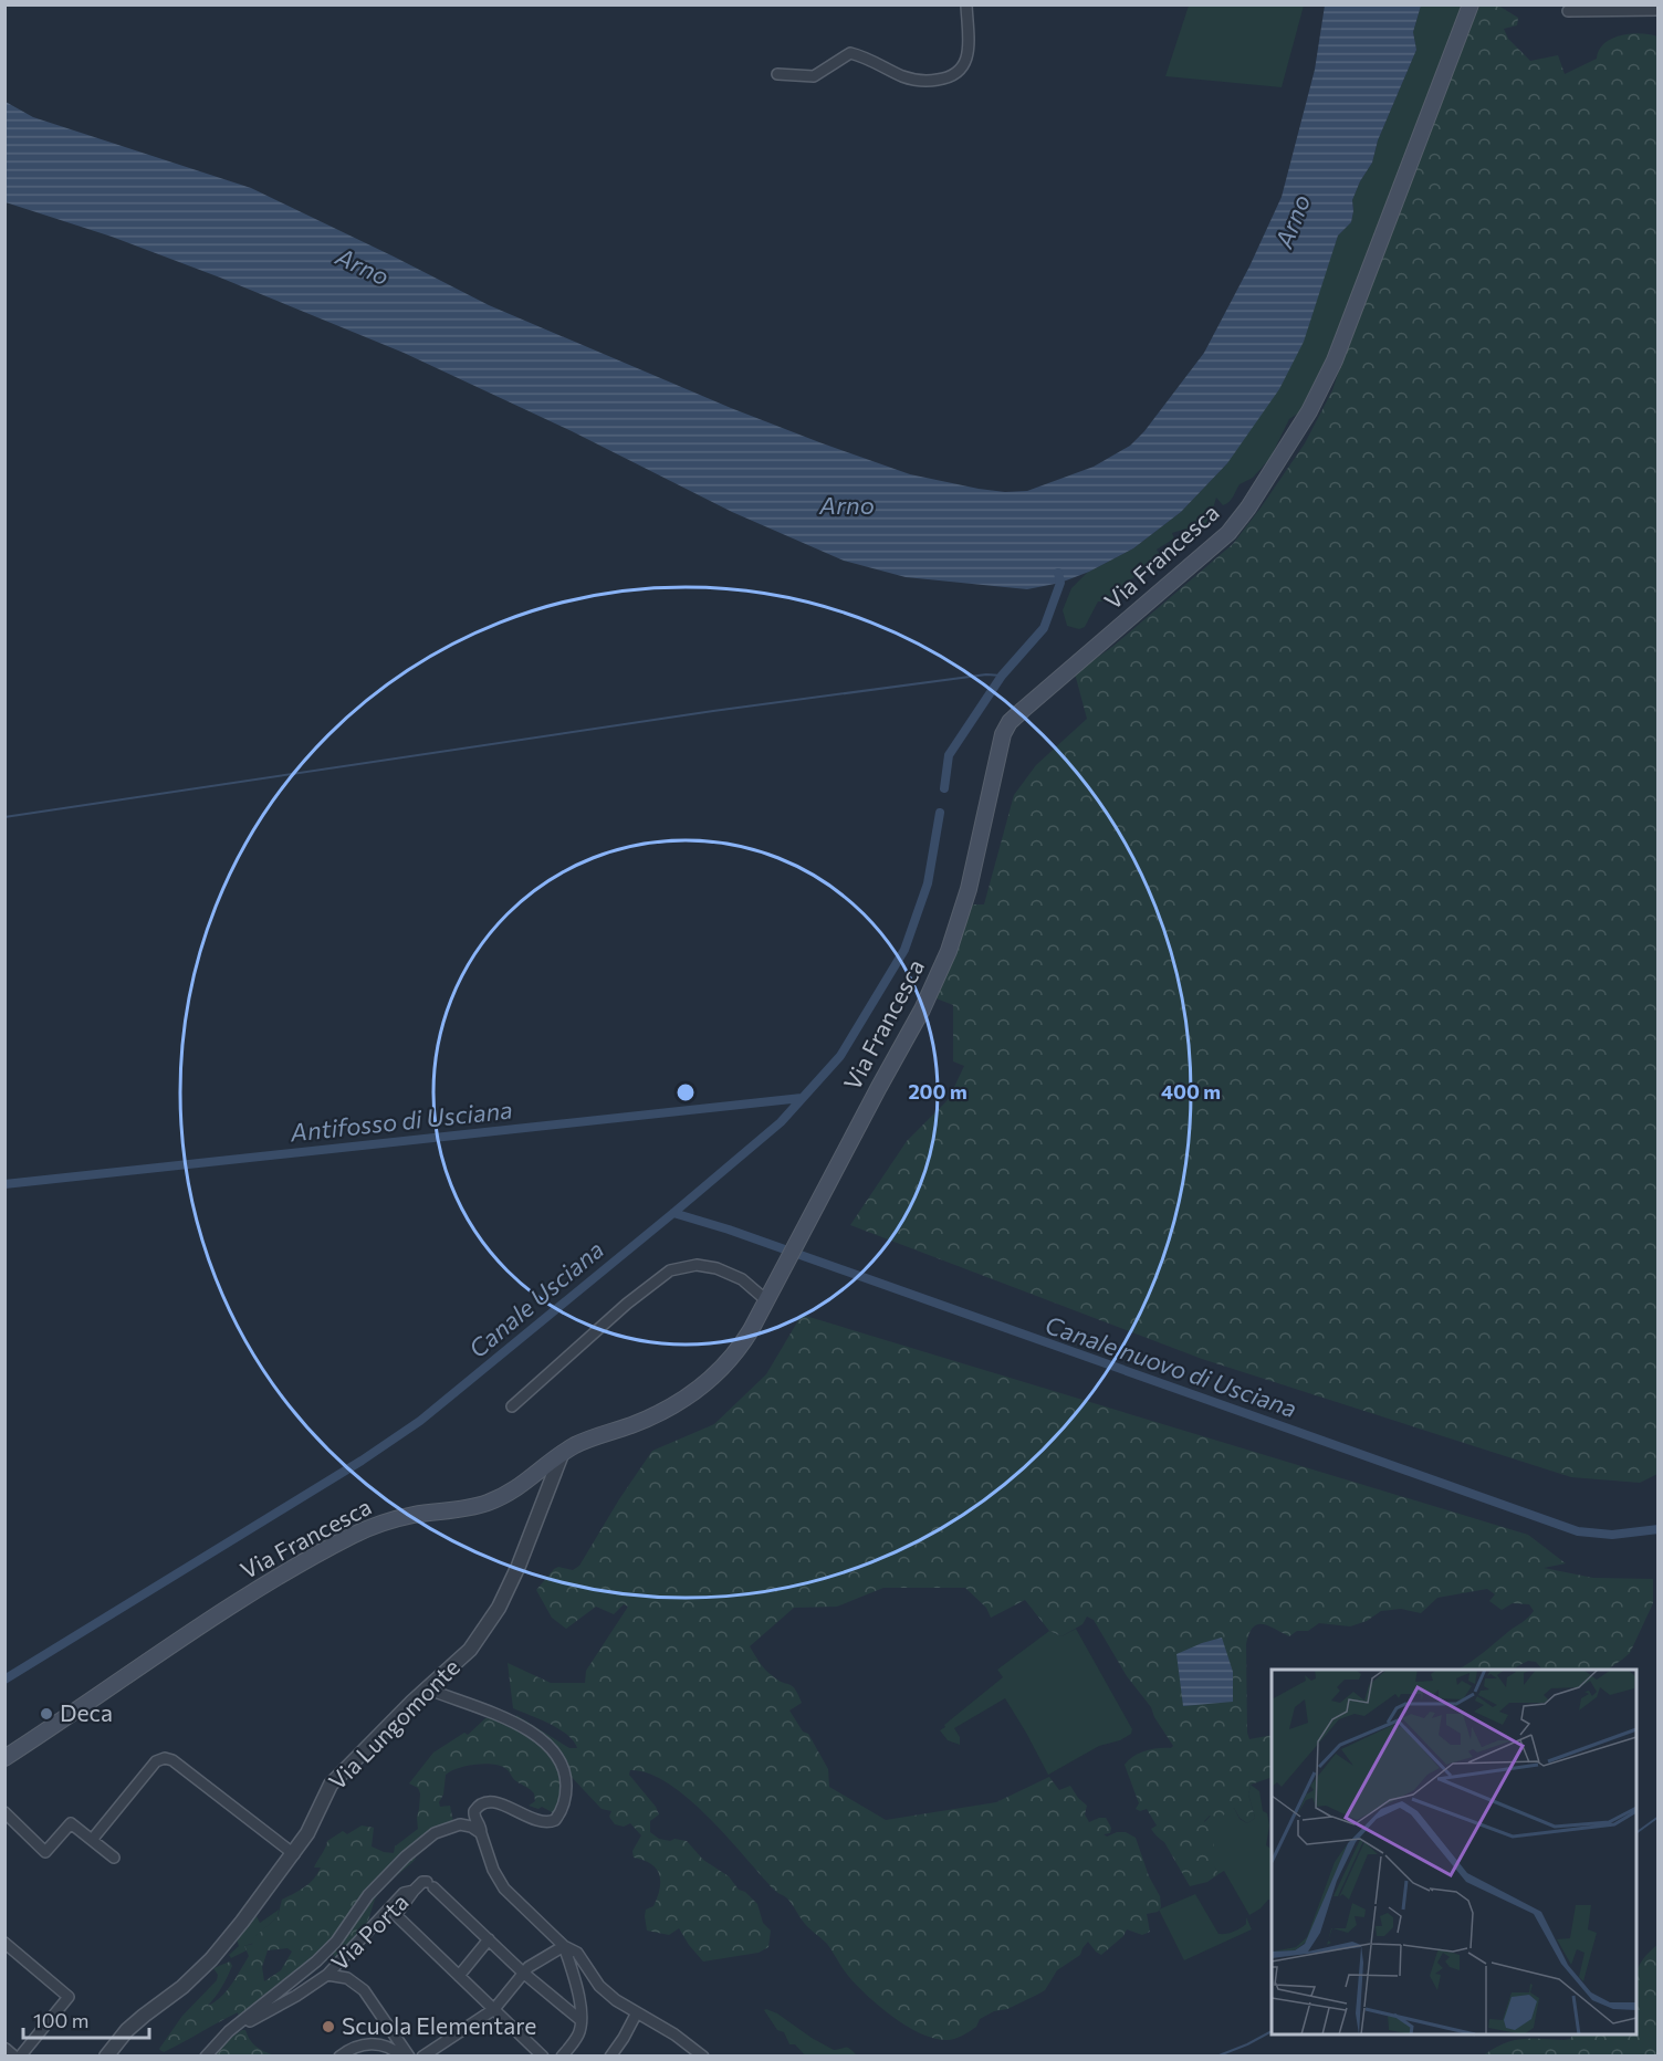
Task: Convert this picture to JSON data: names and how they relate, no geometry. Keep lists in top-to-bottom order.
{
  "streets": {
    "main road": ["Via Francesca"],
    "street": ["Via Lungomonte", "Via Porta"]
  },
  "crossings": [
    ["Via Francesca", "Via Lungomonte"]
  ],
  "water": [
    "Arno",
    "Antifosso di Usciana",
    "Canale Usciana",
    "Canale nuovo di Usciana"
  ],
  "places": ["Deca", "Scuola Elementare"],
  "scale_bar": "100 m",
  "rings": ["200 m", "400 m"]
}
